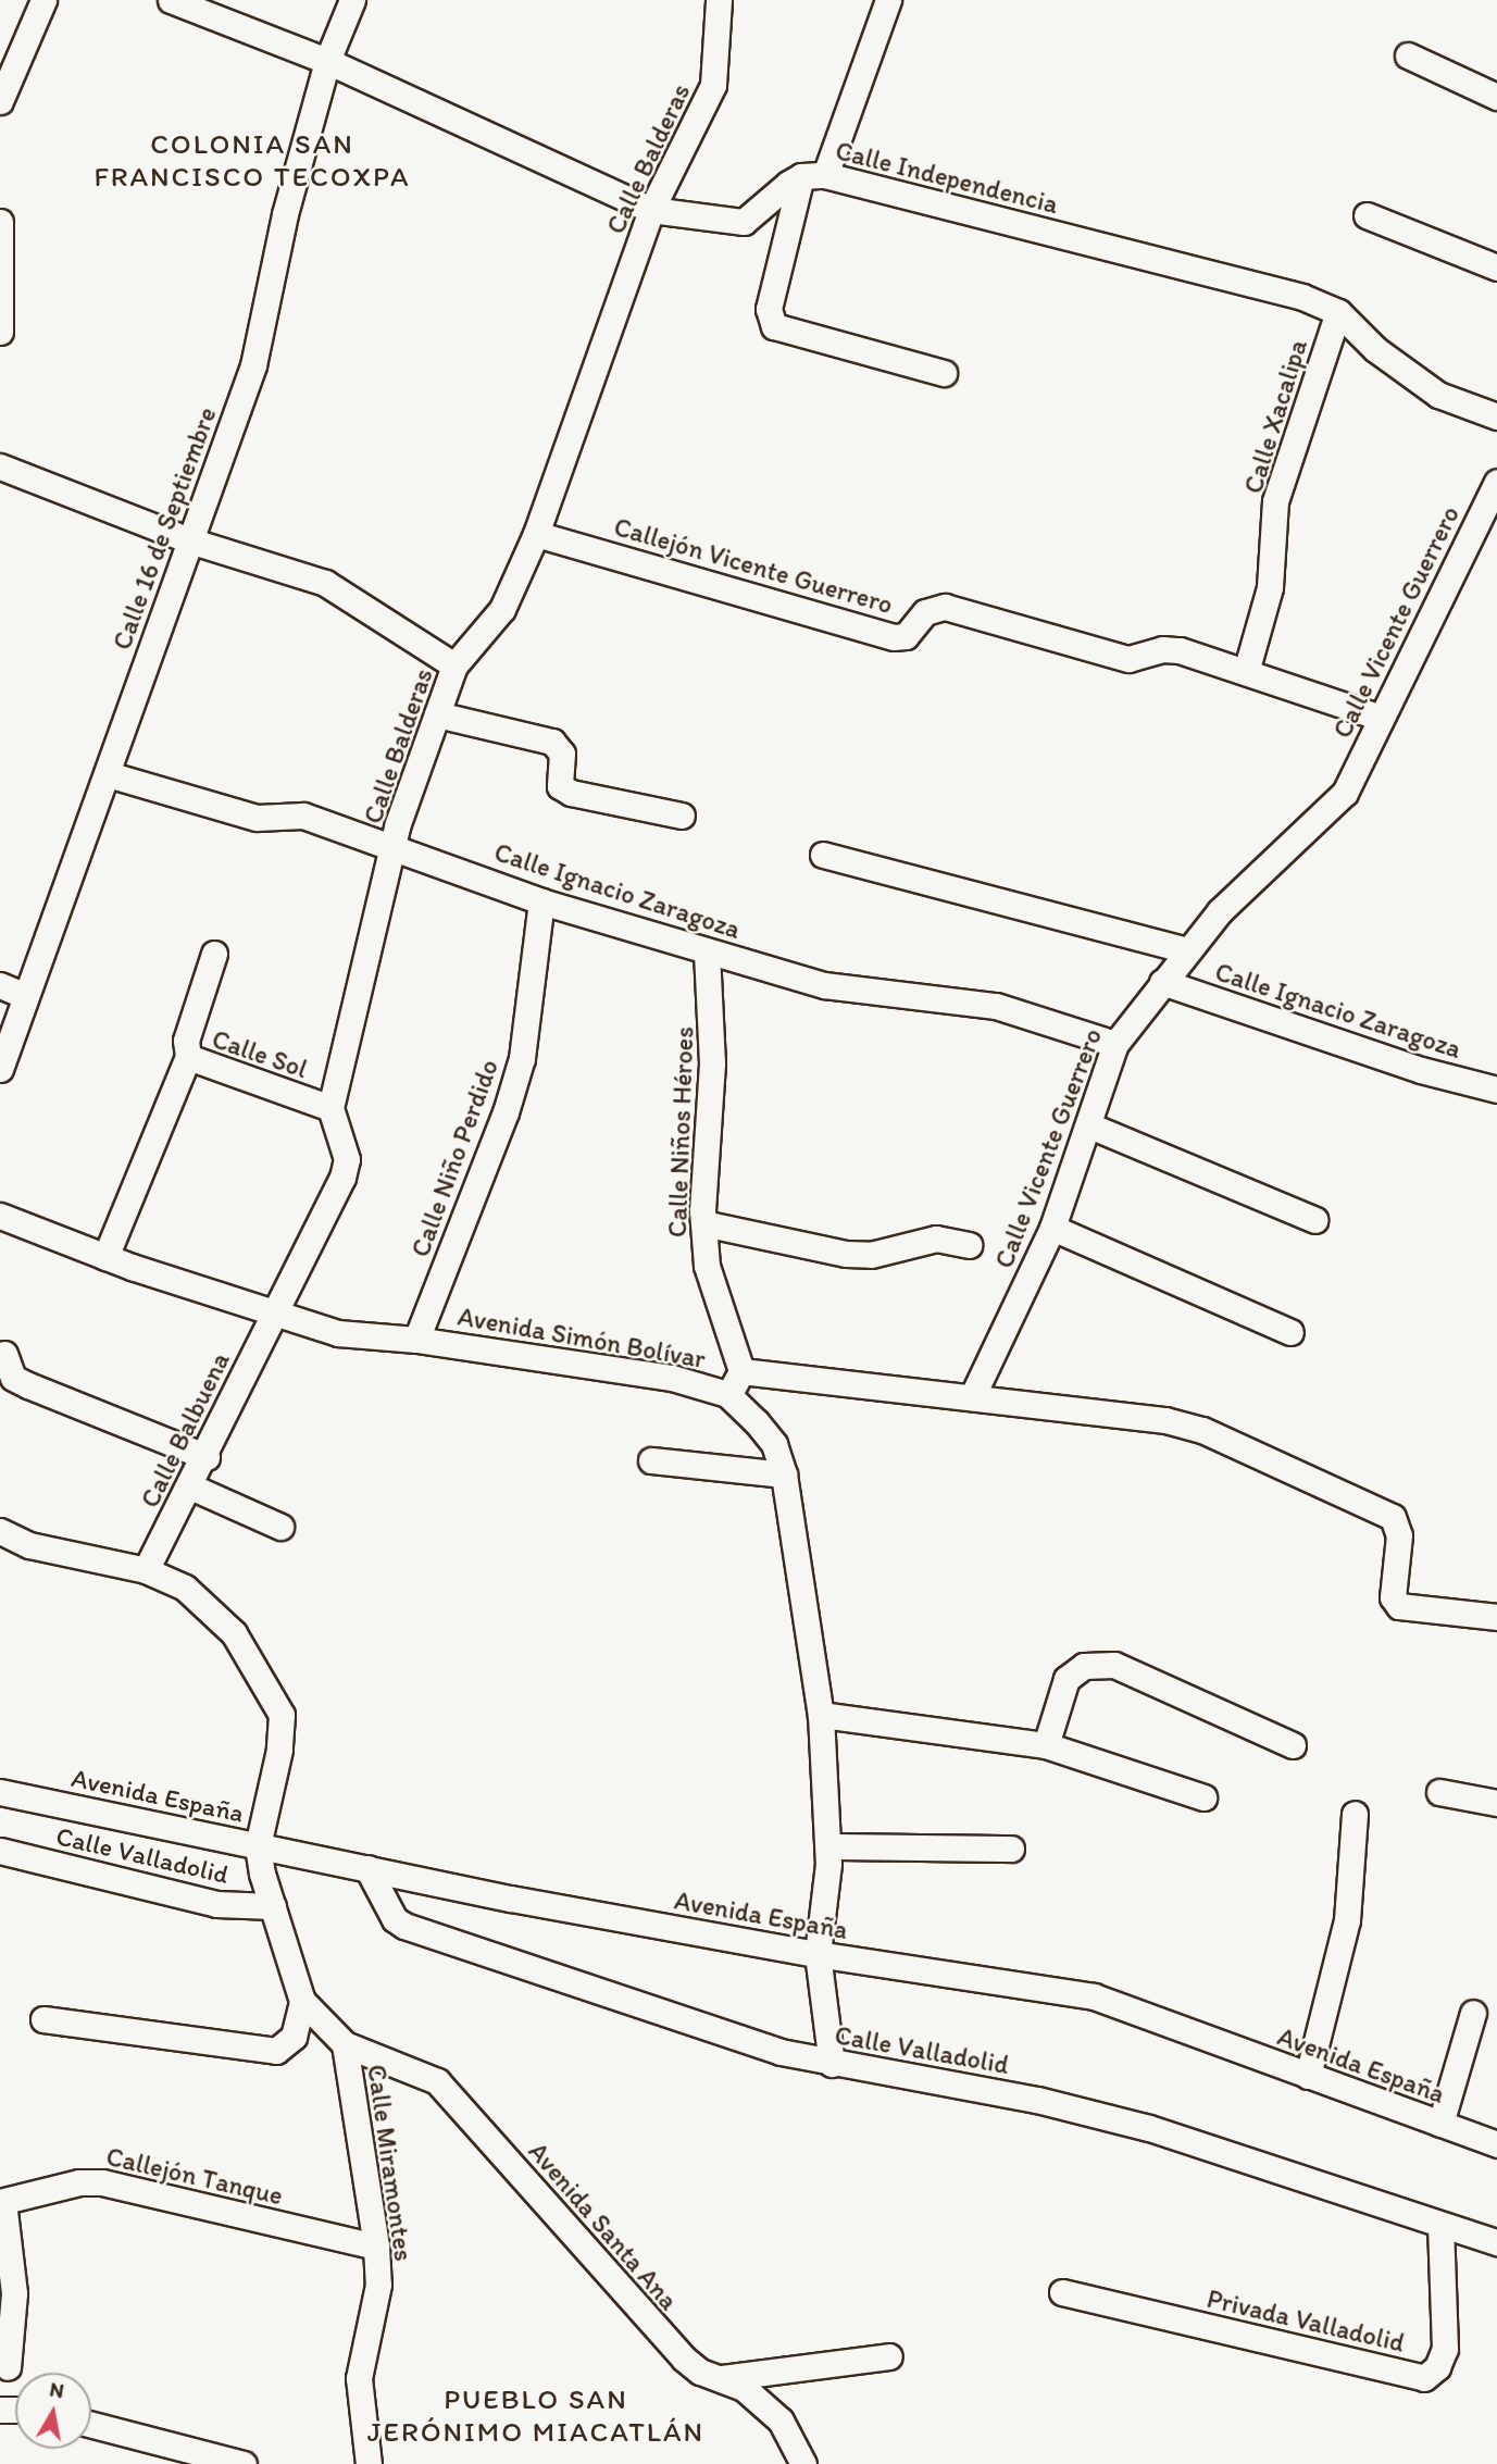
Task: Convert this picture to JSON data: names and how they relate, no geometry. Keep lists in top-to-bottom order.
{
  "streets": {
    "street": [
      "Calle Balderas",
      "Calle Independencia",
      "Calle Xacalipa",
      "Calle 16 de Septiembre",
      "Callejón Vicente Guerrero",
      "Calle Vicente Guerrero",
      "Calle Ignacio Zaragoza",
      "Calle Sol",
      "Calle Niños Héroes",
      "Calle Niño Perdido",
      "Avenida Simón Bolívar",
      "Calle Balbuena",
      "Avenida España",
      "Calle Valladolid",
      "Calle Miramontes",
      "Callejón Tanque",
      "Avenida Santa Ana",
      "Privada Valladolid"
    ]
  },
  "crossings": [
    ["Calle Balderas", "Calle Independencia"],
    ["Calle Balderas", "Callejón Vicente Guerrero"],
    ["Calle Balderas", "Calle Ignacio Zaragoza"],
    ["Calle Balderas", "Calle Sol"],
    ["Calle Independencia", "Calle Xacalipa"],
    ["Calle Independencia", "Calle 16 de Septiembre"],
    ["Calle Xacalipa", "Callejón Vicente Guerrero"],
    ["Calle 16 de Septiembre", "Calle Ignacio Zaragoza"],
    ["Callejón Vicente Guerrero", "Calle Vicente Guerrero"],
    ["Calle Vicente Guerrero", "Calle Ignacio Zaragoza"],
    ["Calle Vicente Guerrero", "Avenida Simón Bolívar"],
    ["Calle Ignacio Zaragoza", "Calle Niños Héroes"],
    ["Calle Ignacio Zaragoza", "Calle Niño Perdido"],
    ["Calle Niños Héroes", "Avenida Simón Bolívar"],
    ["Calle Niño Perdido", "Avenida Simón Bolívar"],
    ["Avenida Simón Bolívar", "Calle Balbuena"],
    ["Avenida Simón Bolívar", "Avenida España"],
    ["Avenida Simón Bolívar", "Calle Valladolid"],
    ["Avenida España", "Calle Valladolid"],
    ["Avenida España", "Calle Miramontes"],
    ["Calle Valladolid", "Calle Miramontes"],
    ["Calle Valladolid", "Privada Valladolid"],
    ["Calle Miramontes", "Callejón Tanque"],
    ["Calle Miramontes", "Avenida Santa Ana"]
  ],
  "districts": ["COLONIA SAN FRANCISCO TECOXPA", "PUEBLO SAN JERÓNIMO MIACATLÁN"],
  "north": "top"
}
